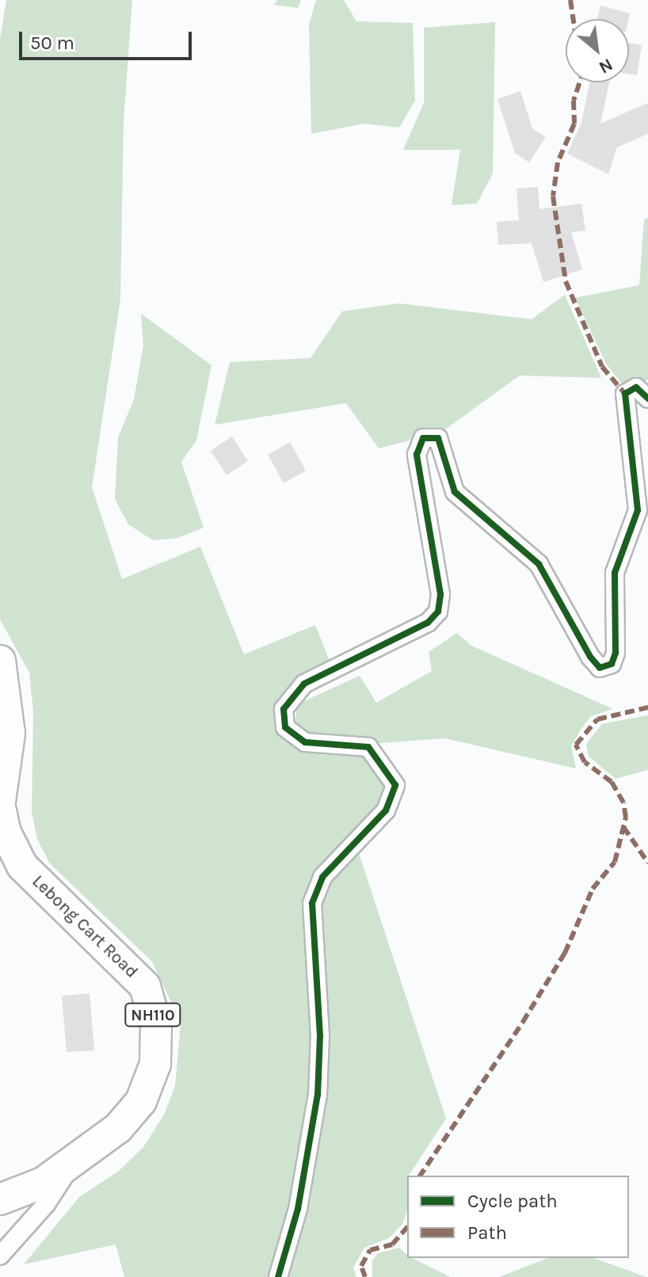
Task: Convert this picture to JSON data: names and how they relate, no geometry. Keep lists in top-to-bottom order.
{
  "streets": {
    "highway": ["Lebong Cart Road", "NH110"]
  },
  "legend": ["Cycle path", "Path"],
  "scale_bar": "50 m",
  "north": "bottom right"
}
